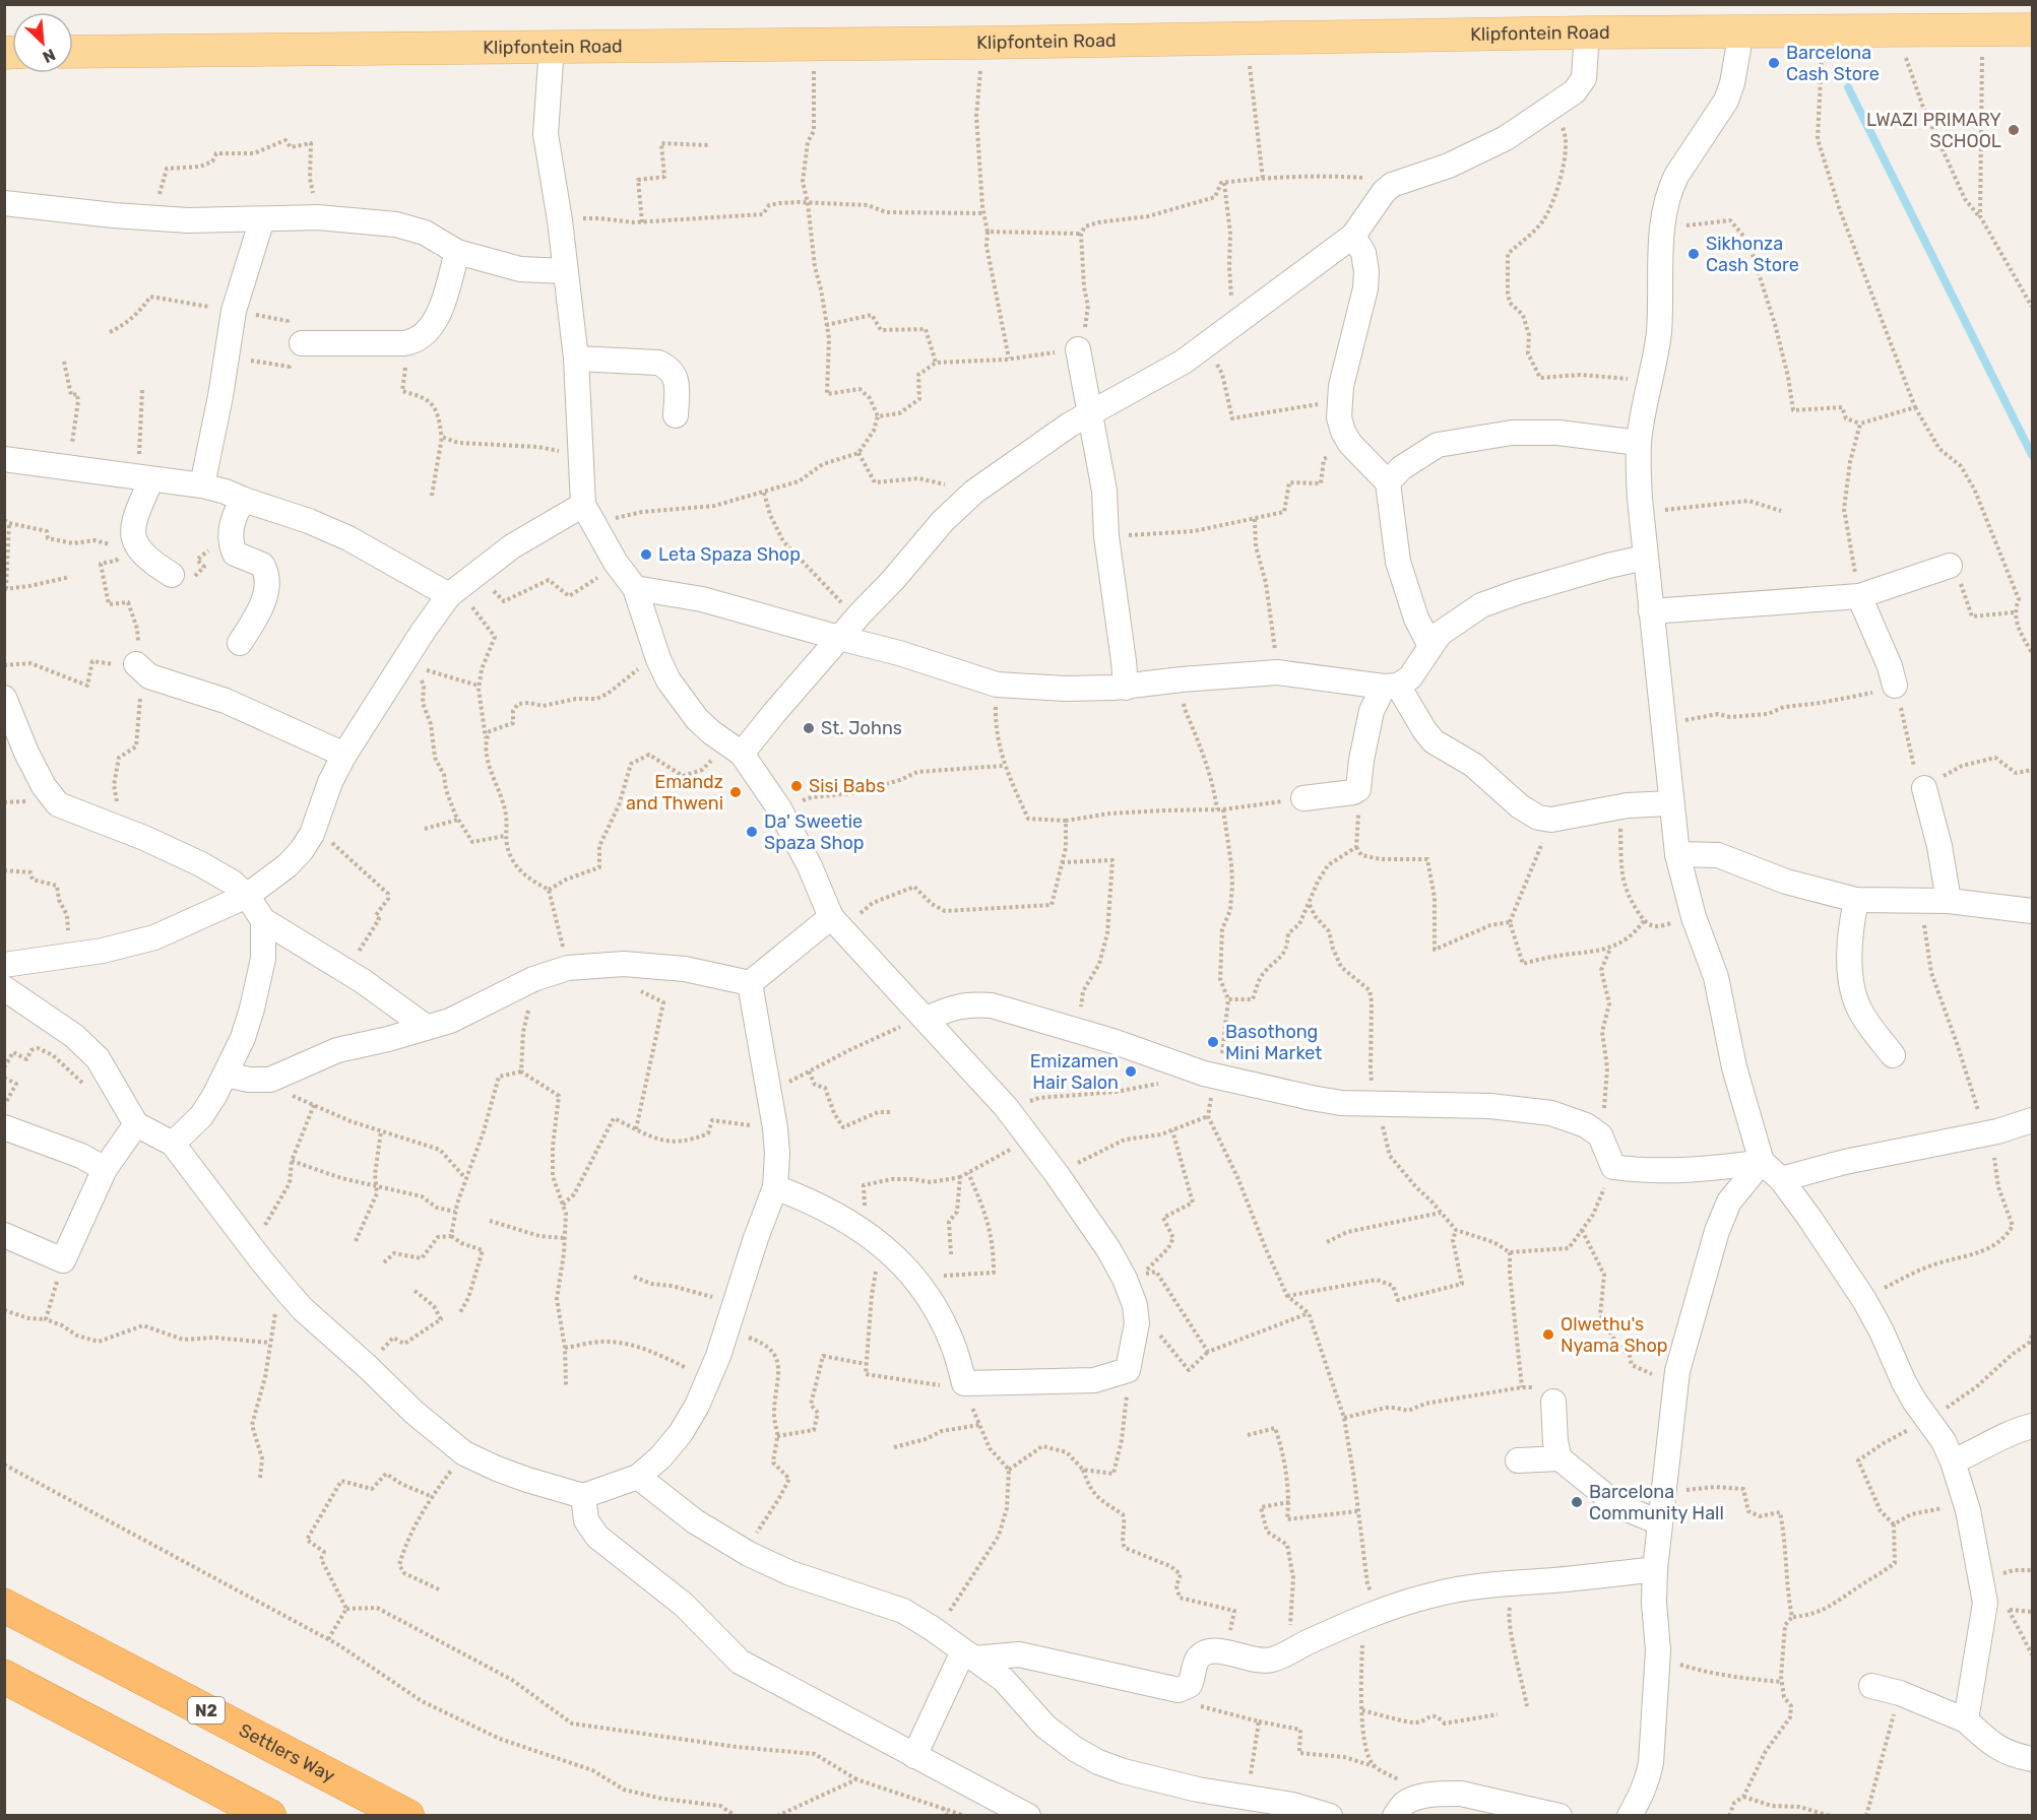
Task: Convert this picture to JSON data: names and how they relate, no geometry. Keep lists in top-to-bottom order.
{
  "streets": {
    "highway": ["N2", "Settlers Way"],
    "main road": ["Klipfontein Road"]
  },
  "places": [
    "Barcelona Cash Store",
    "LWAZI PRIMARY SCHOOL",
    "Sikhonza Cash Store",
    "Leta Spaza Shop",
    "St. Johns",
    "Sisi Babs",
    "Emandz and Thweni",
    "Da' Sweetie Spaza Shop",
    "Basothong Mini Market",
    "Emizamen Hair Salon",
    "Olwethu's Nyama Shop",
    "Barcelona Community Hall"
  ],
  "north": "bottom right"
}
